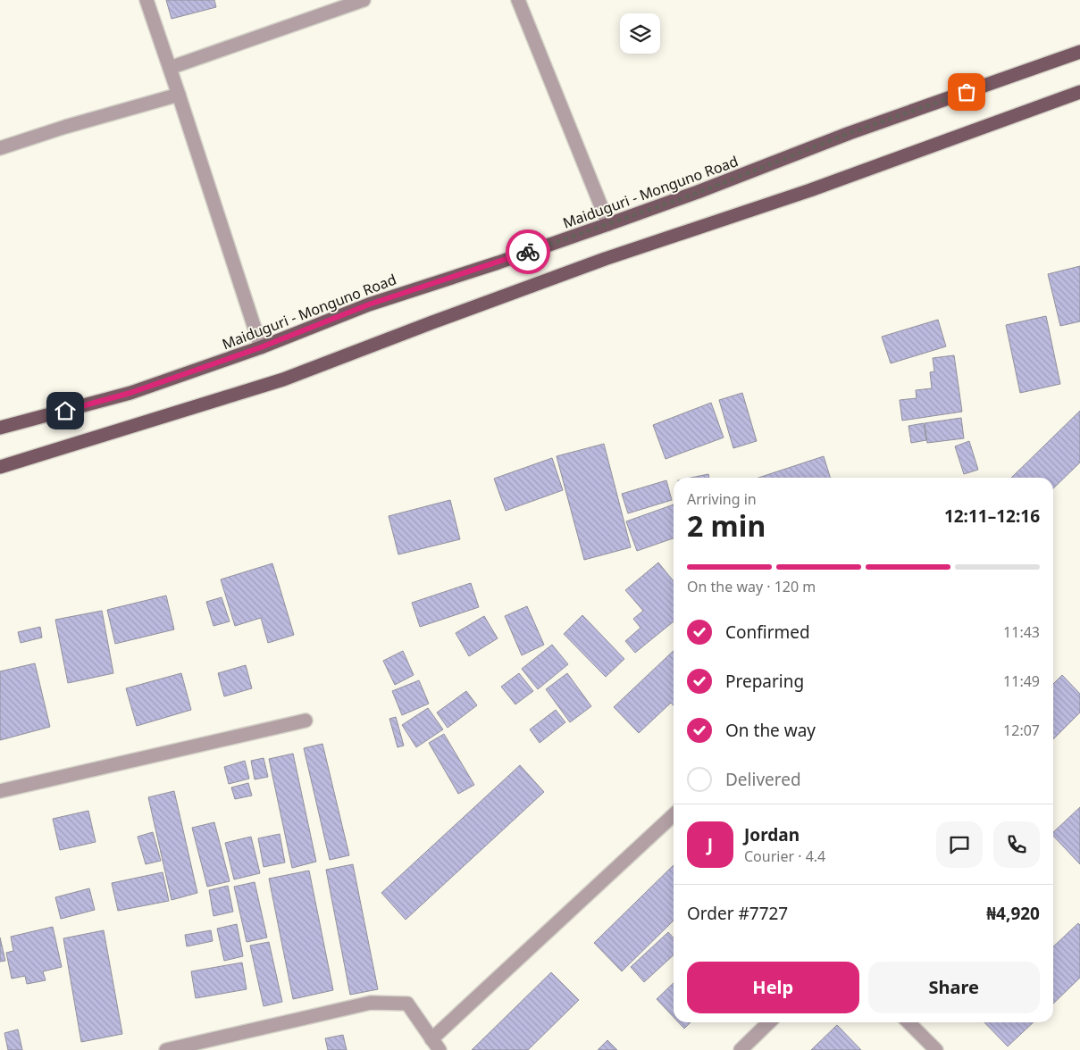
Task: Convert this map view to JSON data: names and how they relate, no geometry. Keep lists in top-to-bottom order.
{
  "streets": {
    "main road": ["Maiduguri - Monguno Road"]
  },
  "page": {
    "heading": ["2 min", "Arriving in", "12:11–12:16"],
    "panel": [
      "Jordan",
      "Courier · 4.4",
      "Order #7727",
      "₦4,920"
    ],
    "bar": "On the way · 120 m",
    "list": [
      ["Confirmed", "11:43"],
      ["Preparing", "11:49"],
      ["On the way", "12:07"],
      "Delivered"
    ],
    "round": "J",
    "buttons": ["Help", "Share"]
  }
}
